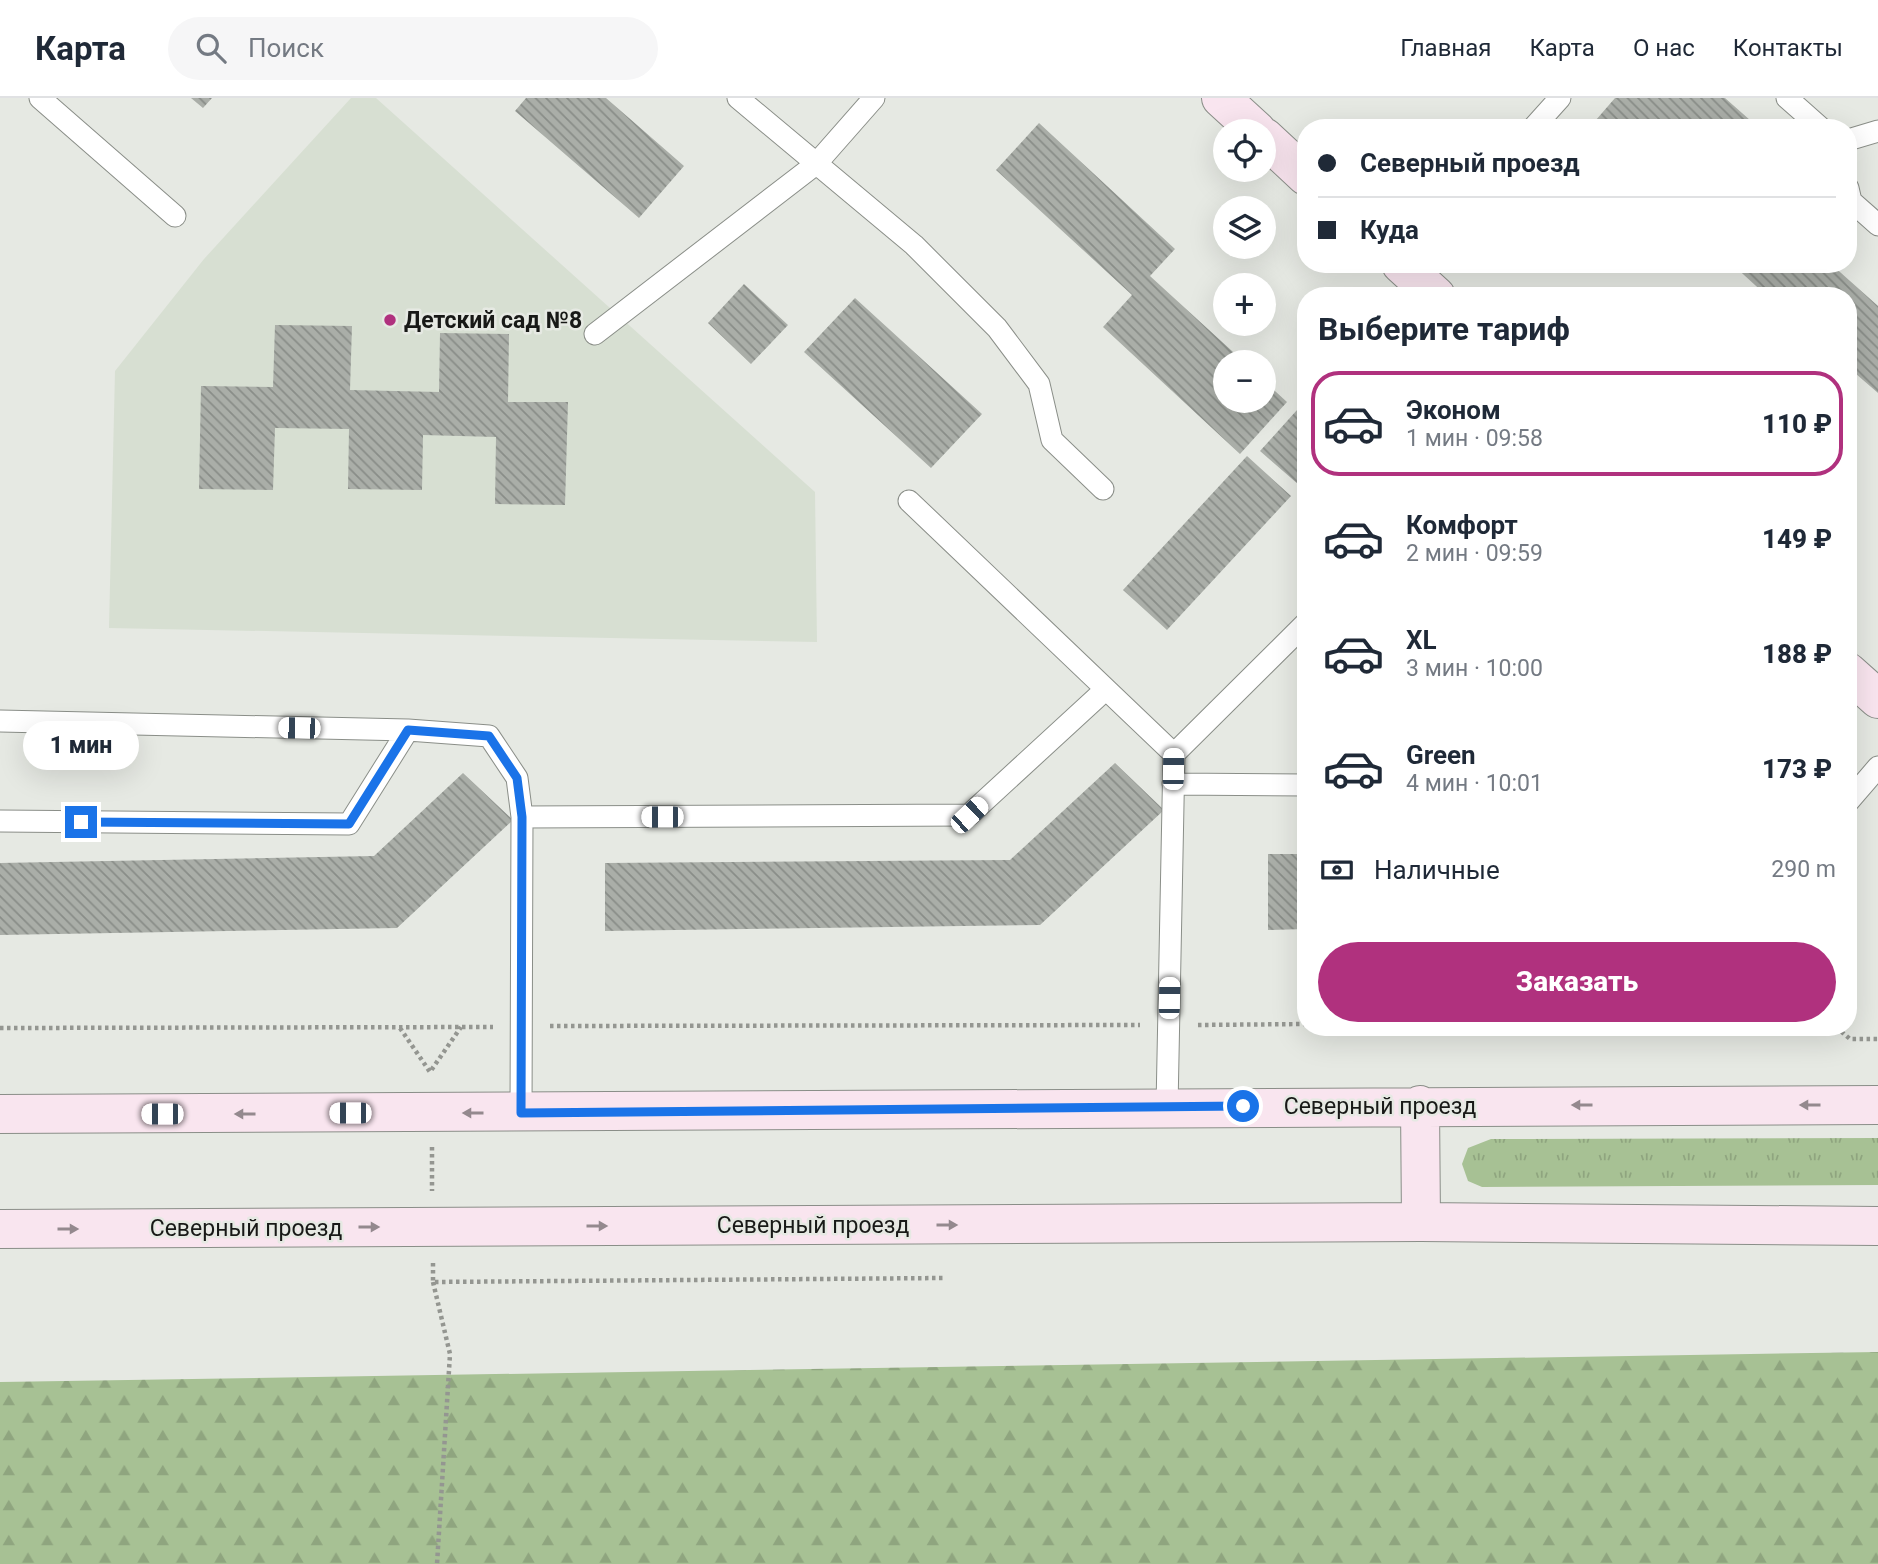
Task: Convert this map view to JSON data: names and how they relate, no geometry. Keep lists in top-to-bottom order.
{
  "streets": {
    "main road": ["Северный проезд"]
  },
  "places": ["Детский сад №8"],
  "page": {
    "header": "Карта",
    "search": "Поиск",
    "nav": [
      "Главная",
      "Карта",
      "О нас",
      "Контакты"
    ],
    "map_buttons": ["+", "−"],
    "banner": ["Северный проезд", "Куда"],
    "heading": "Выберите тариф",
    "list": [
      {
        "name": "Эконом",
        "note": "1 мин · 09:58",
        "value": "110 ₽"
      },
      {
        "name": "Комфорт",
        "note": "2 мин · 09:59",
        "value": "149 ₽"
      },
      {
        "name": "XL",
        "note": "3 мин · 10:00",
        "value": "188 ₽"
      },
      {
        "name": "Green",
        "note": "4 мин · 10:01",
        "value": "173 ₽"
      }
    ],
    "bubble": "1 мин",
    "pay": ["Наличные", "290 m"],
    "buttons": "Заказать"
  }
}
